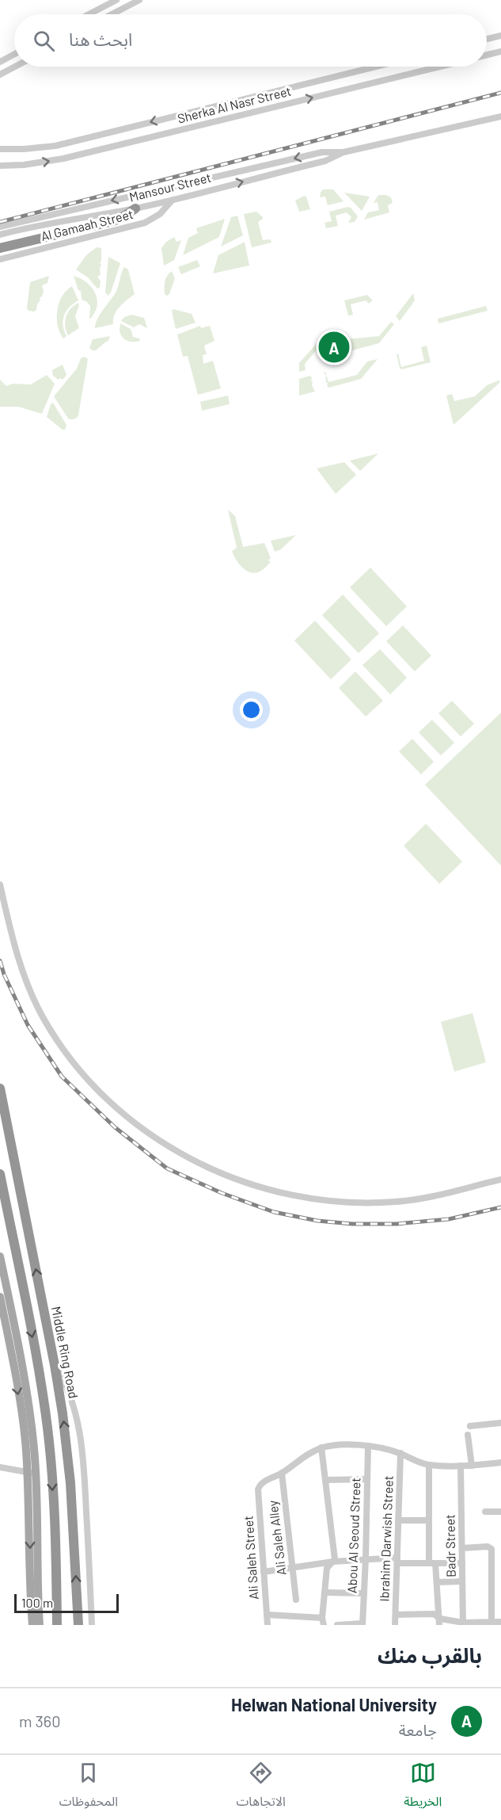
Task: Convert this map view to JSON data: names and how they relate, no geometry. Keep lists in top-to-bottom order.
{
  "streets": {
    "highway": ["Middle Ring Road"],
    "street": [
      "Sherka Al Nasr Street",
      "Mansour Street",
      "Al Gamaah Street",
      "Abou Al Seoud Street",
      "Ali Saleh Alley",
      "Ibrahim Darwish Street",
      "Badr Street",
      "Ali Saleh Street"
    ]
  },
  "crossings": [
    ["Mansour Street", "Al Gamaah Street"],
    ["Ali Saleh Alley", "Ali Saleh Street"]
  ],
  "scale_bar": "100 m",
  "page": {
    "search": "ابحث هنا",
    "pins": "A",
    "scale": "100 m",
    "heading": "بالقرب منك",
    "list": [
      {
        "mark": "A",
        "name": "Helwan National University",
        "note": "جامعة",
        "value": "360 m"
      }
    ],
    "nav": ["الخريطة", "الاتجاهات", "المحفوظات"]
  }
}
